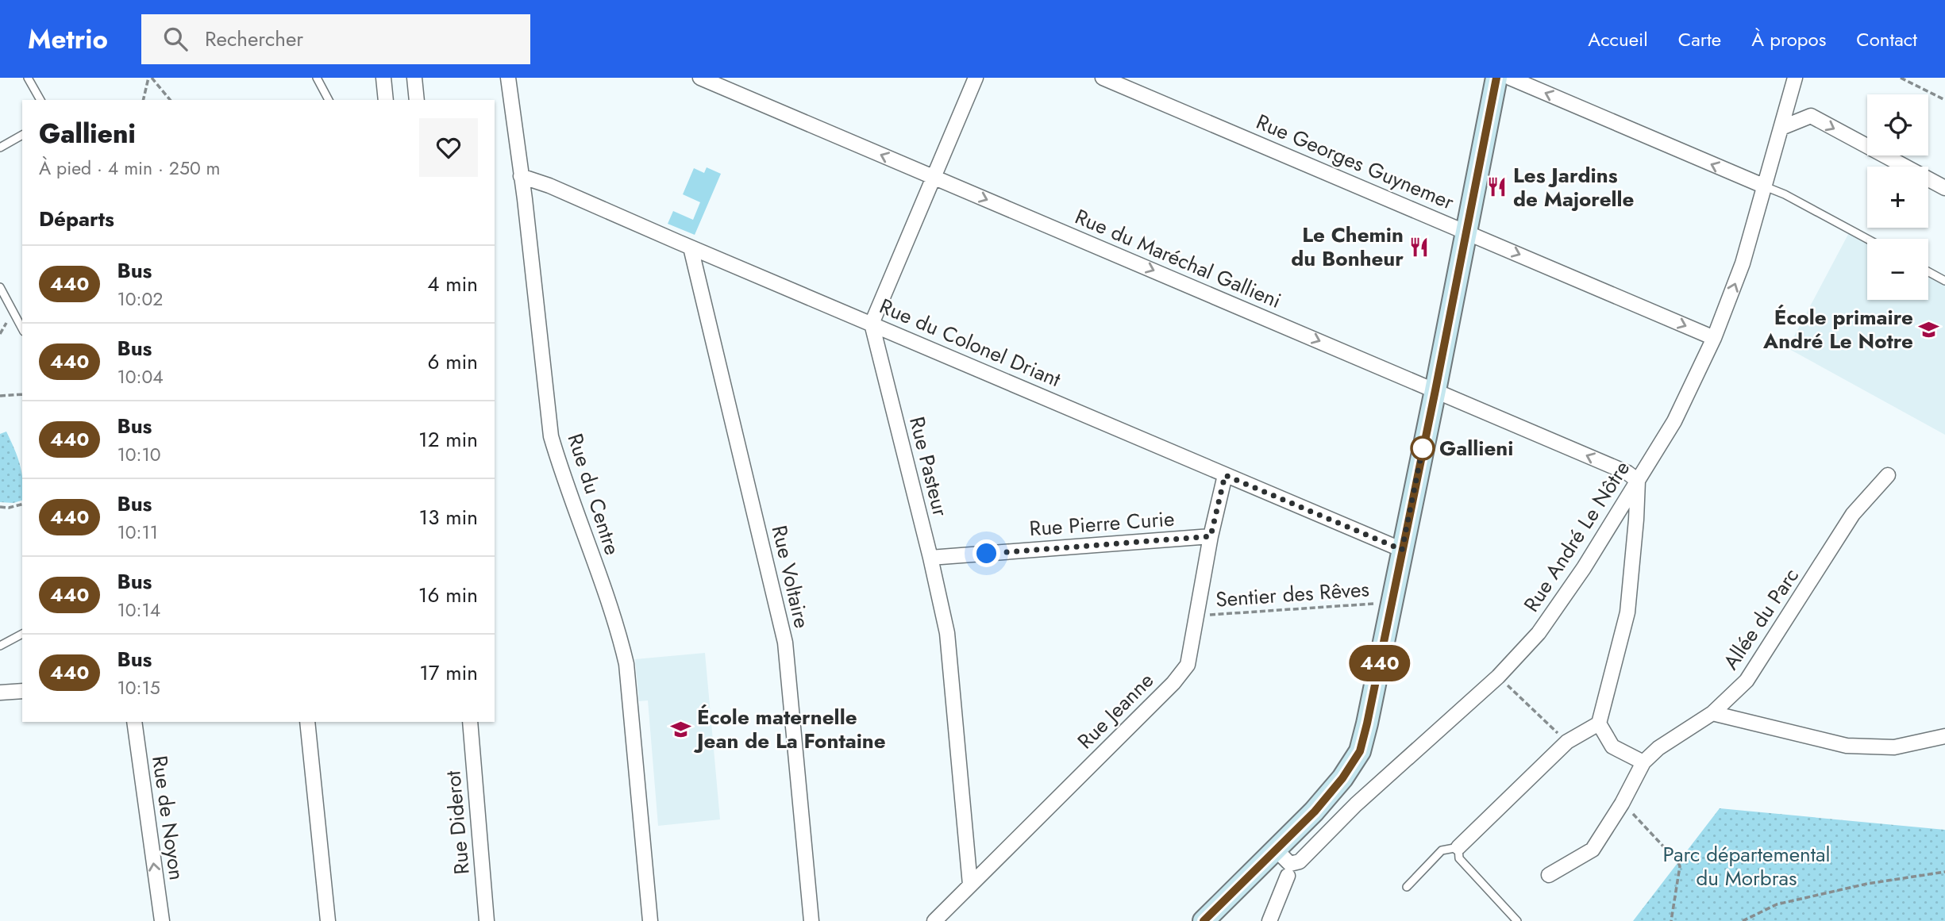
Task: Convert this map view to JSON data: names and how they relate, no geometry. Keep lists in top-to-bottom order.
{
  "streets": {
    "street": [
      "Rue Georges Guynemer",
      "Rue du Maréchal Gallieni",
      "Rue du Colonel Driant",
      "Rue Pasteur",
      "Rue du Centre",
      "Rue Pierre Curie",
      "Rue André Le Nôtre",
      "Rue Voltaire",
      "Allée du Parc",
      "Rue Jeanne",
      "Rue de Noyon",
      "Rue Diderot"
    ],
    "path": ["Sentier des Rêves"]
  },
  "crossings": [
    ["Rue Georges Guynemer", "Rue André Le Nôtre"],
    ["Rue du Maréchal Gallieni", "Rue André Le Nôtre"],
    ["Rue du Colonel Driant", "Rue Pasteur"],
    ["Rue du Colonel Driant", "Rue du Centre"],
    ["Rue du Colonel Driant", "Rue Voltaire"],
    ["Rue du Colonel Driant", "Rue Jeanne"],
    ["Rue Pasteur", "Rue Pierre Curie"],
    ["Rue Pasteur", "Rue Jeanne"],
    ["Rue Pierre Curie", "Rue Jeanne"],
    ["Sentier des Rêves", "Rue Jeanne"]
  ],
  "one_way": ["Rue Georges Guynemer", "Rue de Noyon"],
  "parks": ["Parc départemental du Morbras"],
  "places": {
    "restaurant": ["Les Jardins de Majorelle", "Le Chemin du Bonheur"],
    "school or university": ["École primaire André Le Notre", "École maternelle Jean de La Fontaine"],
    "other": ["Gallieni"]
  },
  "lines": ["bus line 440"],
  "page": {
    "header": "Metrio",
    "search": "Rechercher",
    "nav": [
      "Accueil",
      "Carte",
      "À propos",
      "Contact"
    ],
    "on_map": "440",
    "map_buttons": ["+", "−"],
    "heading": [
      ["Gallieni", "À pied · 4 min · 250 m"],
      "Départs"
    ],
    "list": [
      {
        "mark": "440",
        "name": "Bus",
        "note": "10:02",
        "value": "4 min"
      },
      {
        "mark": "440",
        "name": "Bus",
        "note": "10:04",
        "value": "6 min"
      },
      {
        "mark": "440",
        "name": "Bus",
        "note": "10:10",
        "value": "12 min"
      },
      {
        "mark": "440",
        "name": "Bus",
        "note": "10:11",
        "value": "13 min"
      },
      {
        "mark": "440",
        "name": "Bus",
        "note": "10:14",
        "value": "16 min"
      },
      {
        "mark": "440",
        "name": "Bus",
        "note": "10:15",
        "value": "17 min"
      }
    ]
  }
}
